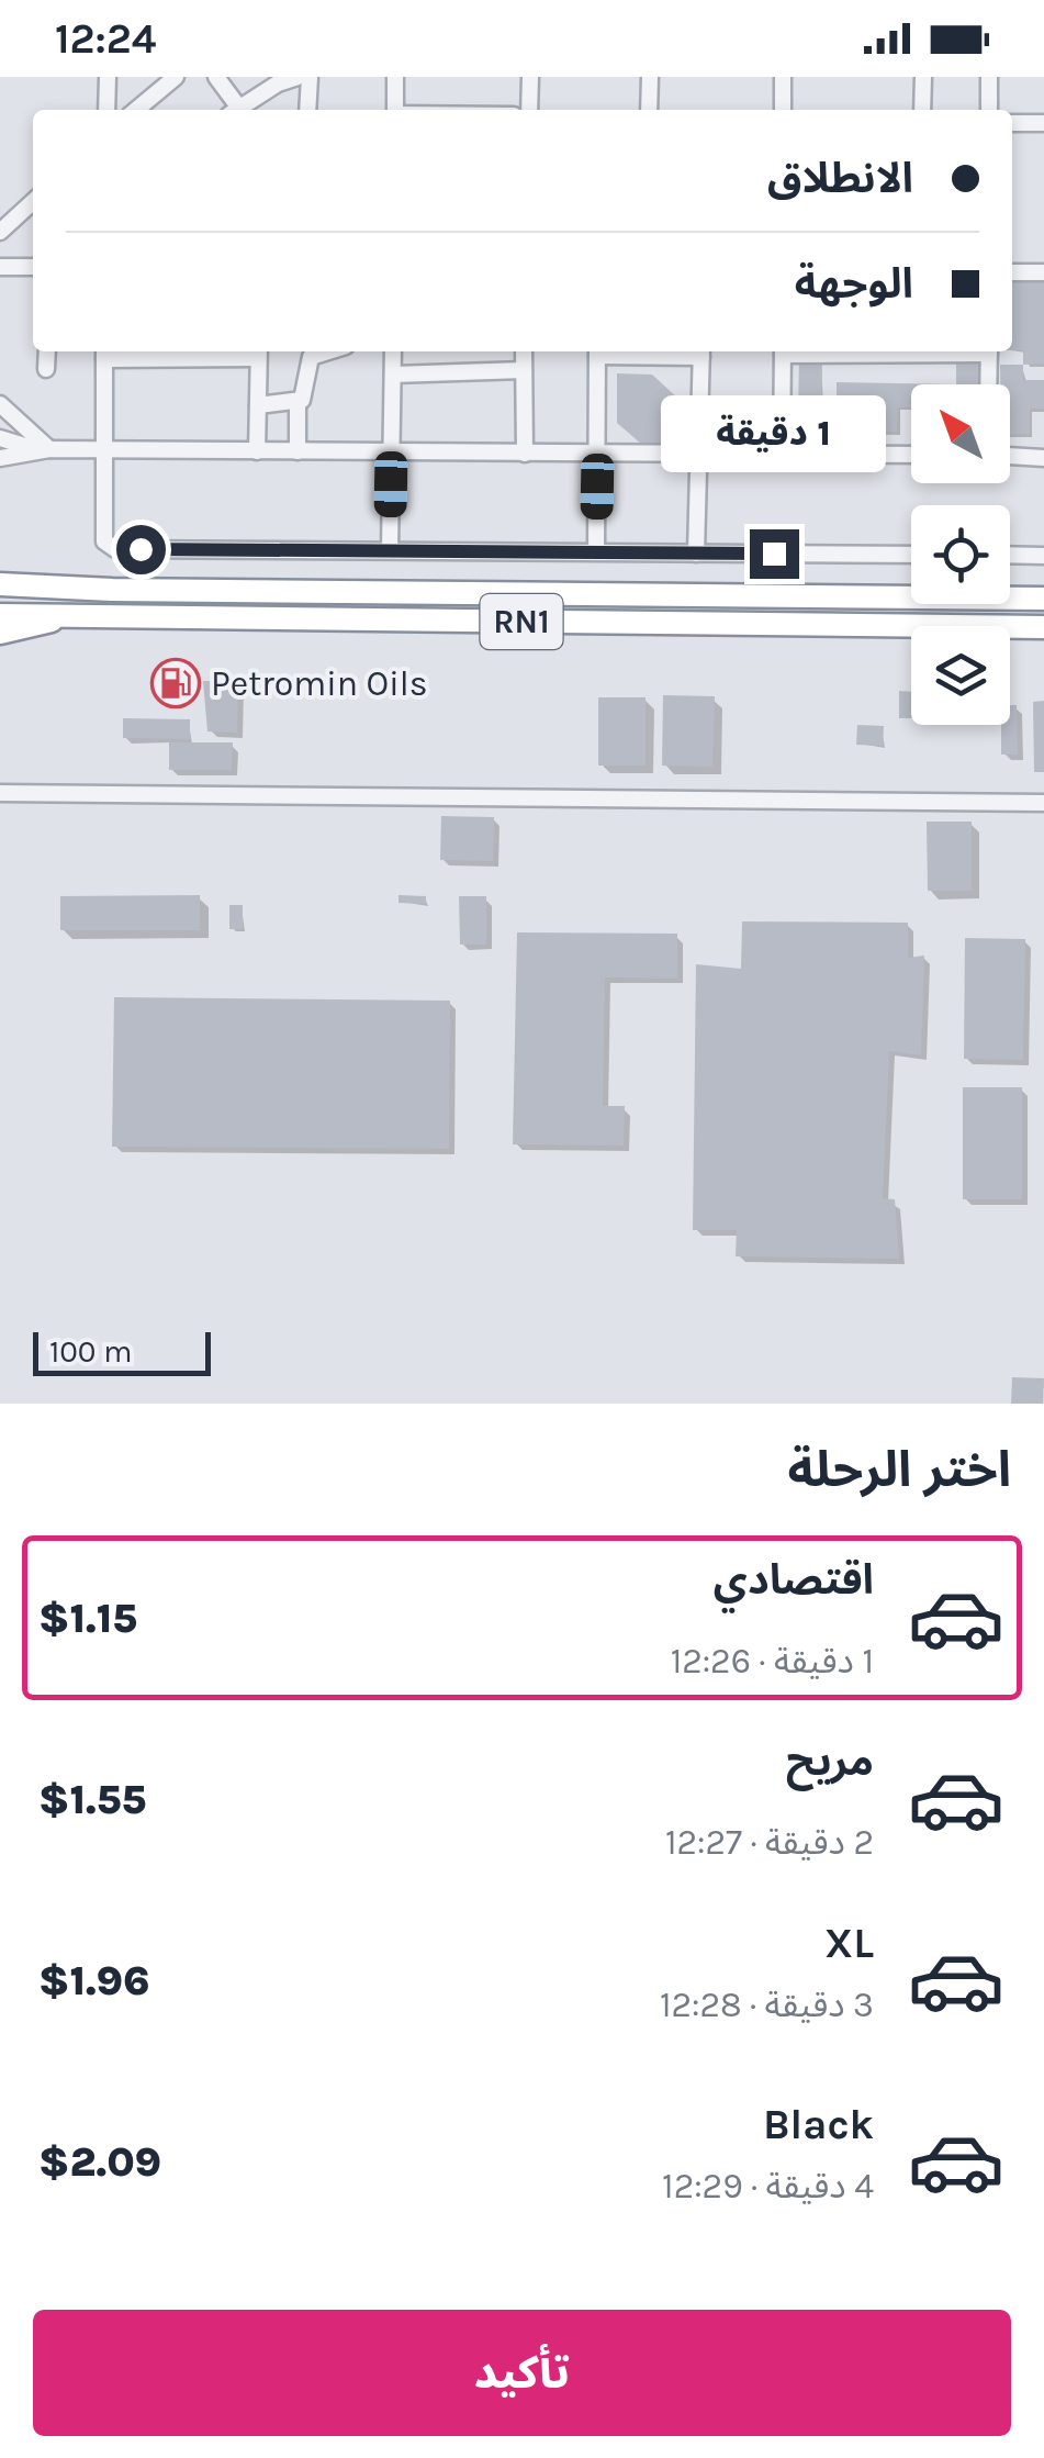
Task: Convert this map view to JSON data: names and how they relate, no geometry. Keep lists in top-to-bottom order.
{
  "streets": {
    "highway": ["RN1"]
  },
  "places": {
    "fuel station": ["Petromin Oils"]
  },
  "scale_bar": "100 m",
  "north": "top left",
  "page": {
    "status": "12:24",
    "banner": ["الانطلاق", "الوجهة"],
    "bubble": "1 دقيقة",
    "scale": "100 m",
    "heading": "اختر الرحلة",
    "list": [
      {
        "name": "اقتصادي",
        "note": "1 دقيقة · 12:26",
        "value": "$1.15"
      },
      {
        "name": "مريح",
        "note": "2 دقيقة · 12:27",
        "value": "$1.55"
      },
      {
        "name": "XL",
        "note": "3 دقيقة · 12:28",
        "value": "$1.96"
      },
      {
        "name": "Black",
        "note": "4 دقيقة · 12:29",
        "value": "$2.09"
      }
    ],
    "buttons": "تأكيد"
  }
}
